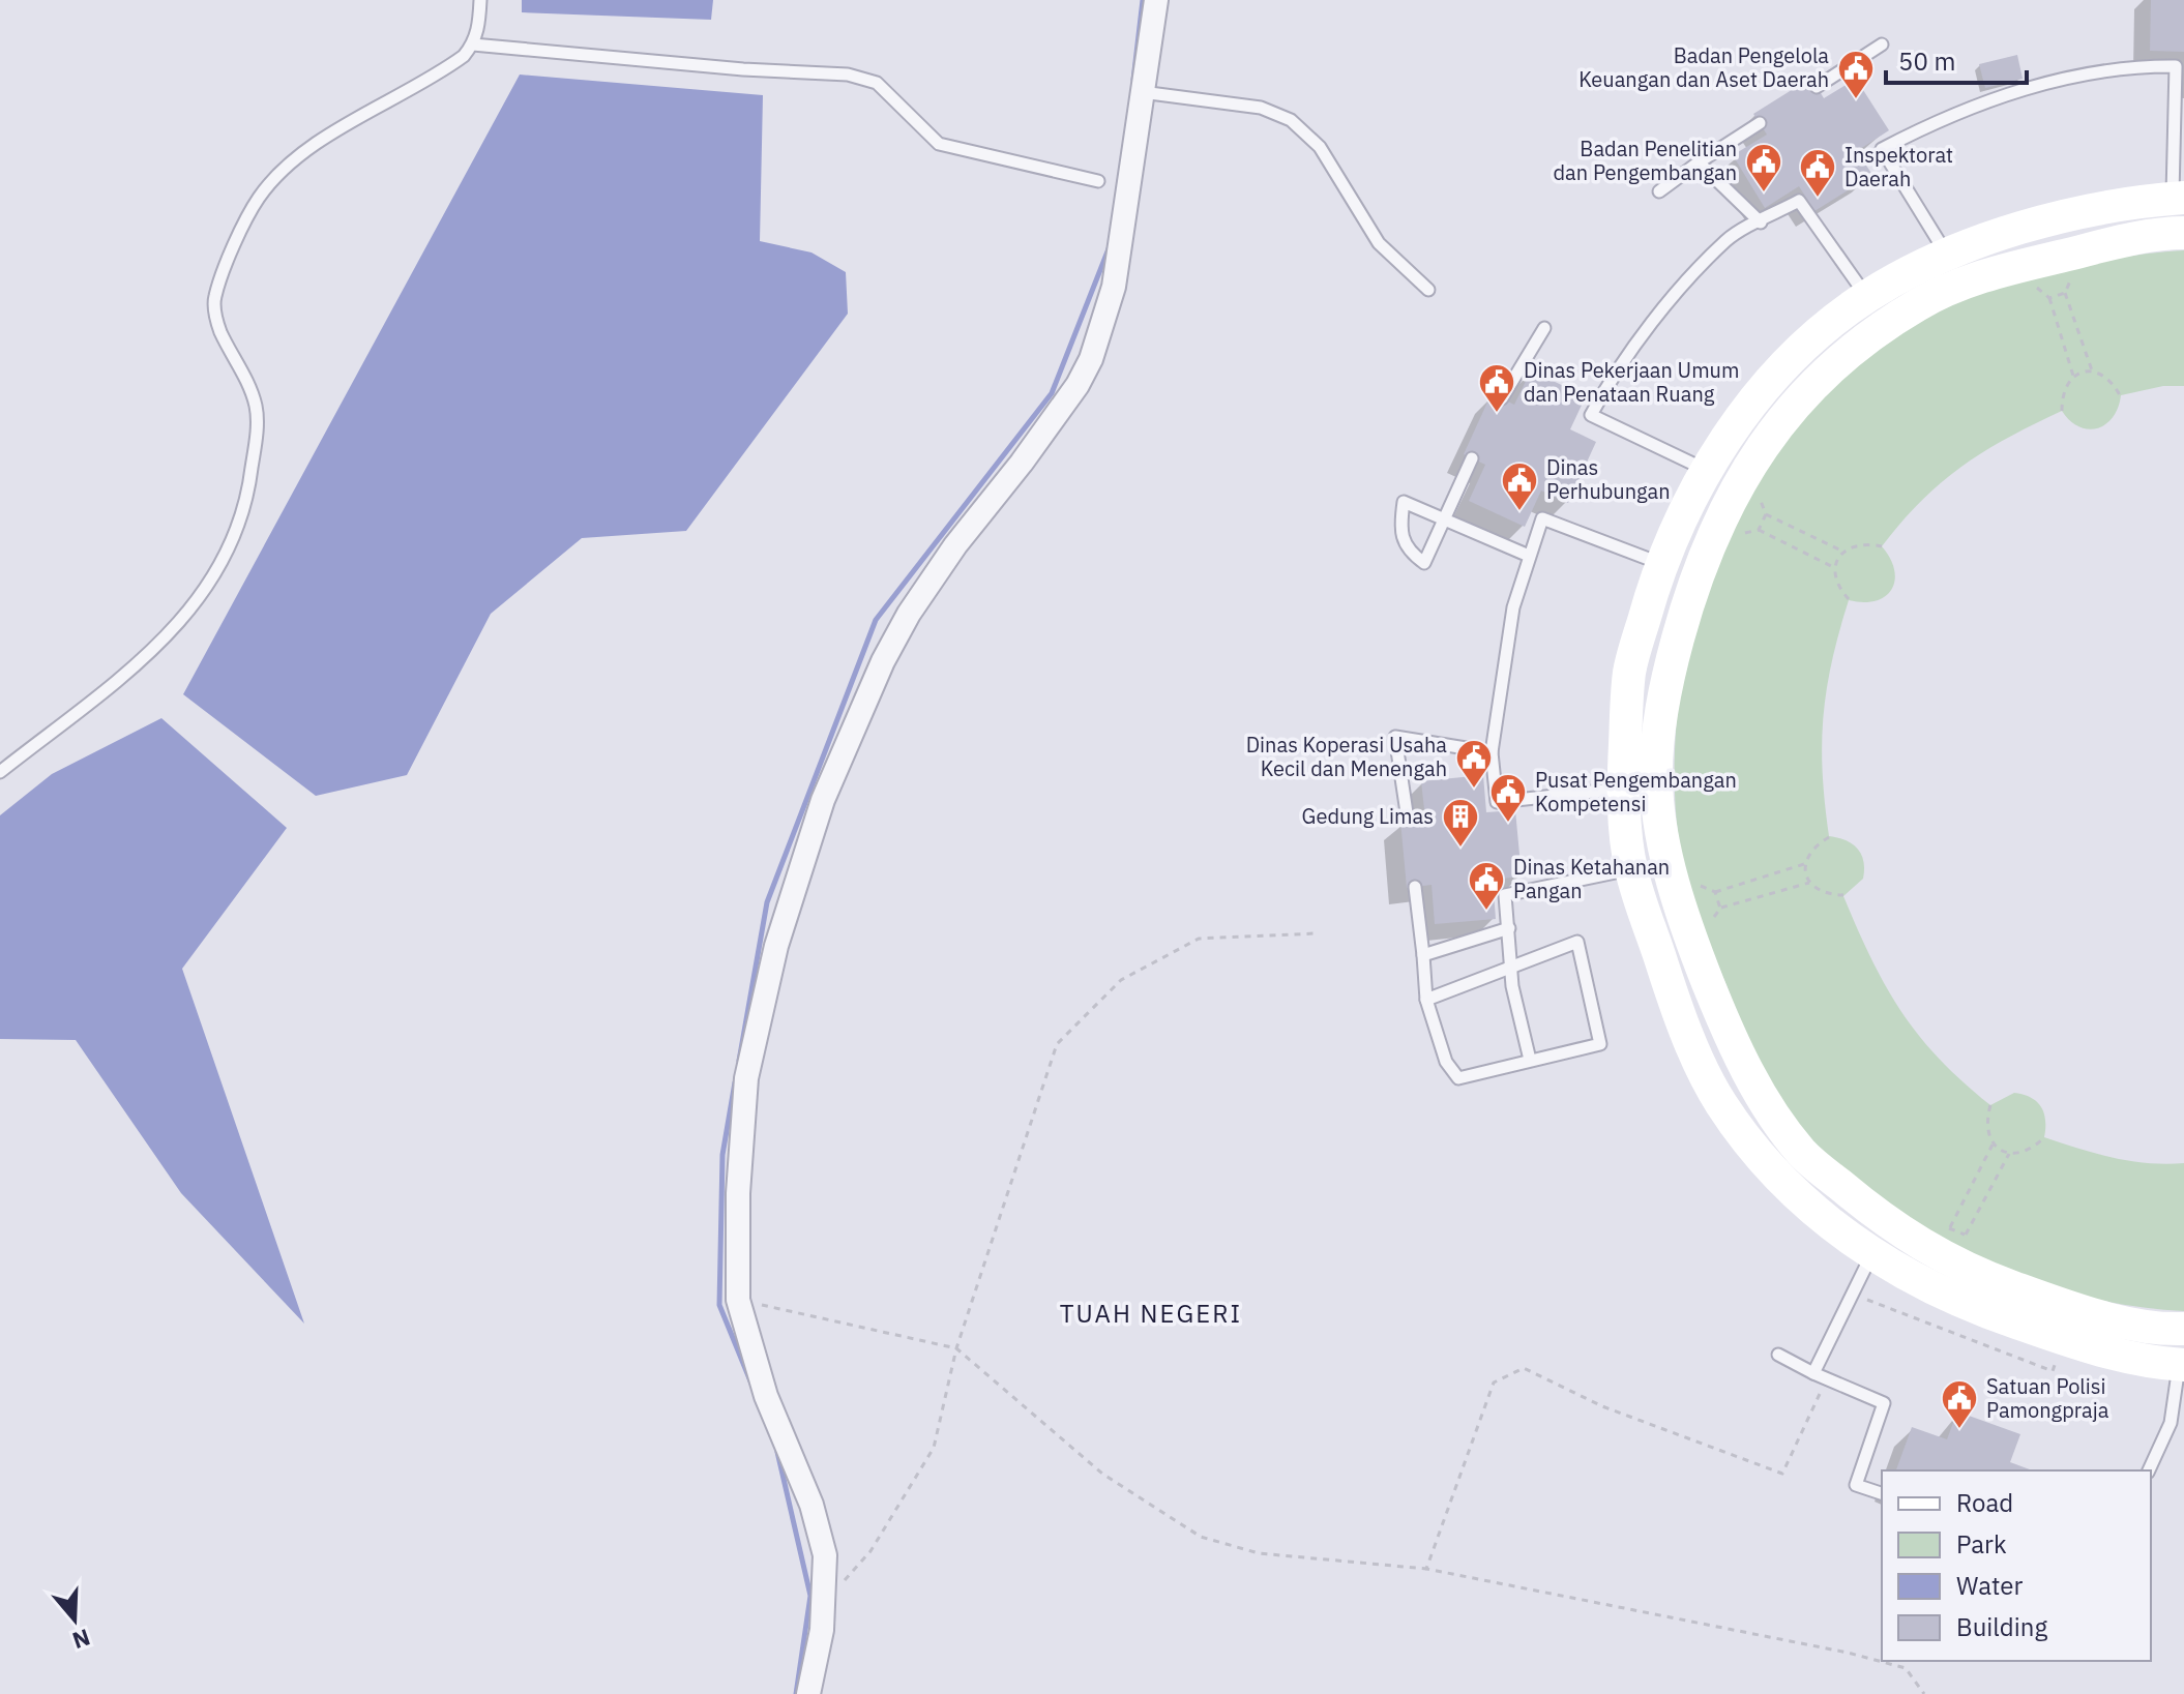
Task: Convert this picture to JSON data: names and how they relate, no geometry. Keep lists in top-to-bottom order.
{
  "districts": ["TUAH NEGERI"],
  "places": {
    "public building": [
      "Badan Pengelola Keuangan dan Aset Daerah",
      "Badan Penelitian dan Pengembangan",
      "Inspektorat Daerah",
      "Dinas Pekerjaan Umum dan Penataan Ruang",
      "Dinas Perhubungan",
      "Dinas Koperasi Usaha Kecil dan Menengah",
      "Pusat Pengembangan Kompetensi",
      "Dinas Ketahanan Pangan",
      "Satuan Polisi Pamongpraja"
    ],
    "building": ["Gedung Limas"]
  },
  "legend": [
    "Road",
    "Park",
    "Water",
    "Building"
  ],
  "scale_bar": "50 m",
  "north": "bottom"
}
